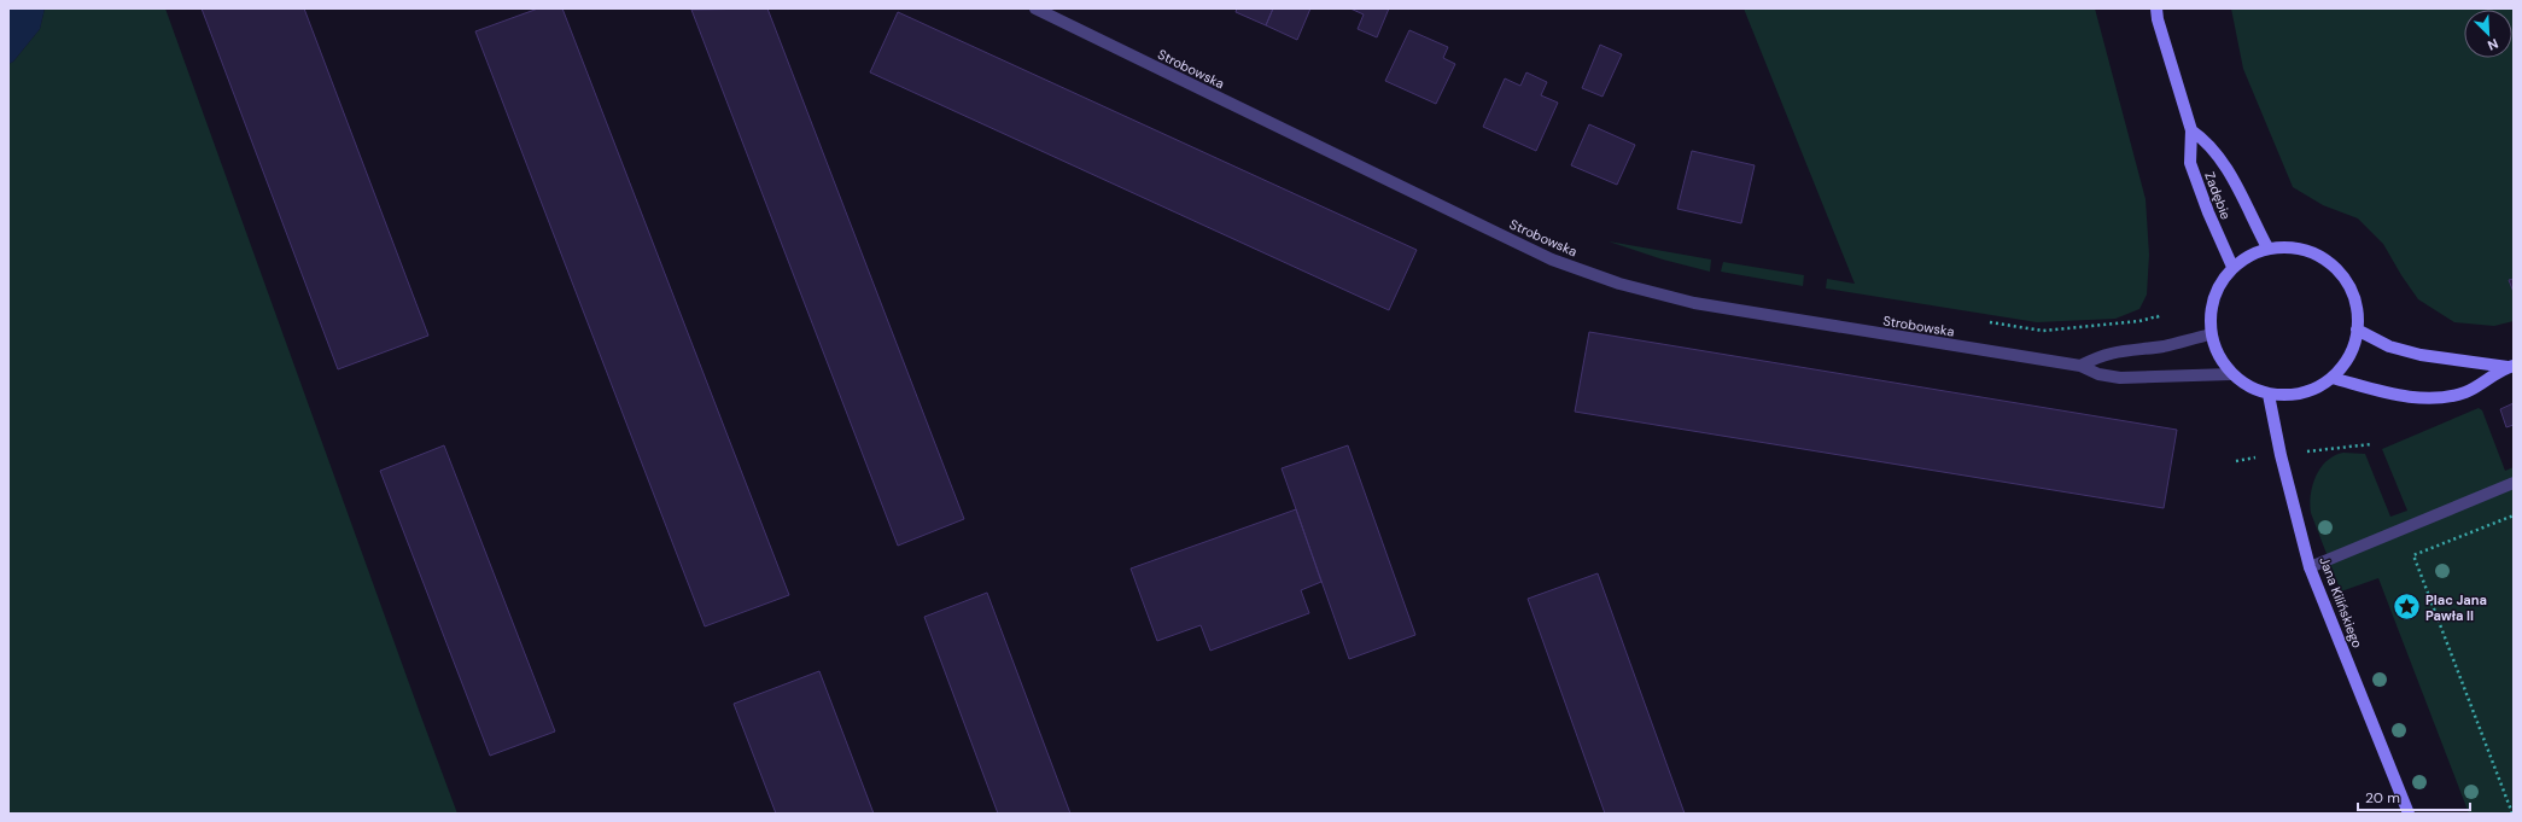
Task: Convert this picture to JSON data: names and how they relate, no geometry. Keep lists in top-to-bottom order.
{
  "streets": {
    "street": ["Strobowska", "Zadębie", "Jana Kilińskiego"]
  },
  "crossings": [
    ["Strobowska", "Zadębie"],
    ["Strobowska", "Jana Kilińskiego"],
    ["Zadębie", "Jana Kilińskiego"]
  ],
  "places": {
    "place": ["Plac Jana Pawła II"]
  },
  "scale_bar": "20 m",
  "north": "bottom right"
}
